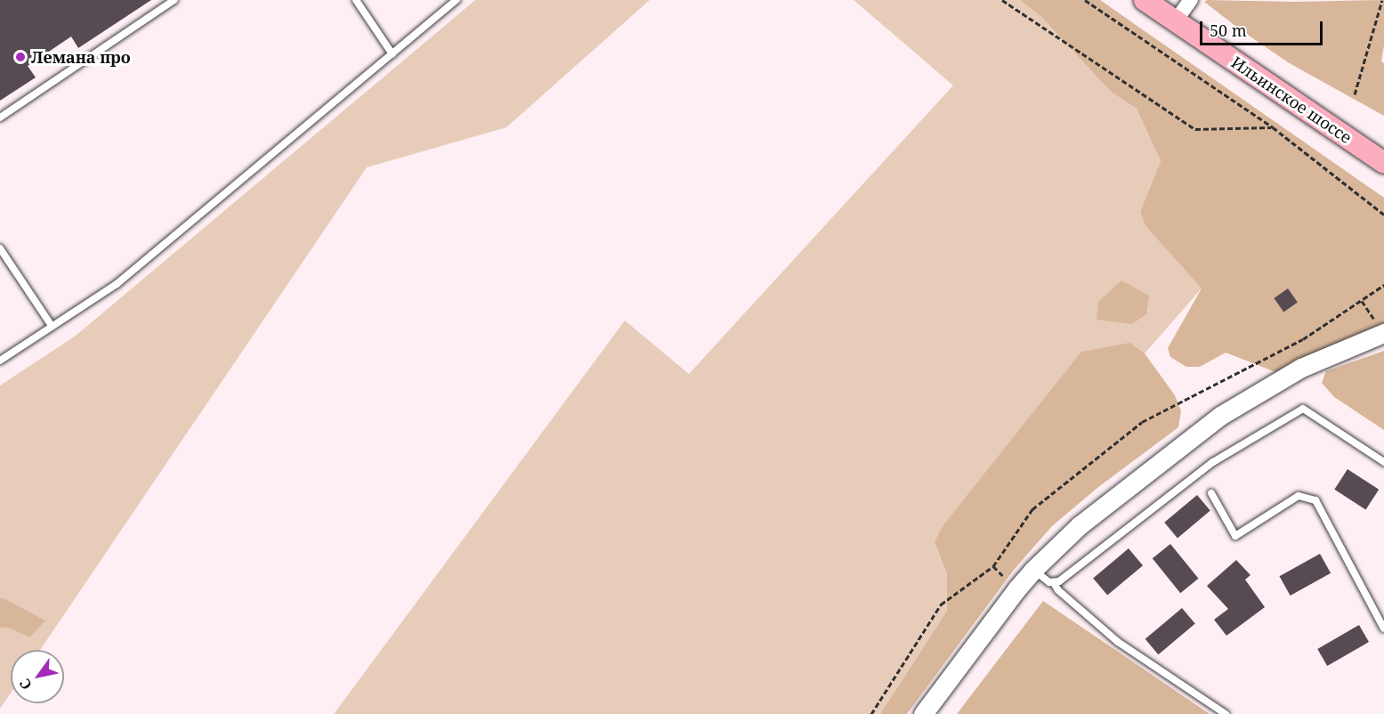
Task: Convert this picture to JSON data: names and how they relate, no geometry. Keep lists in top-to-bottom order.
{
  "streets": {
    "main road": ["Ильинское шоссе"]
  },
  "places": ["Лемана про"],
  "scale_bar": "50 m",
  "north": "bottom left"
}
